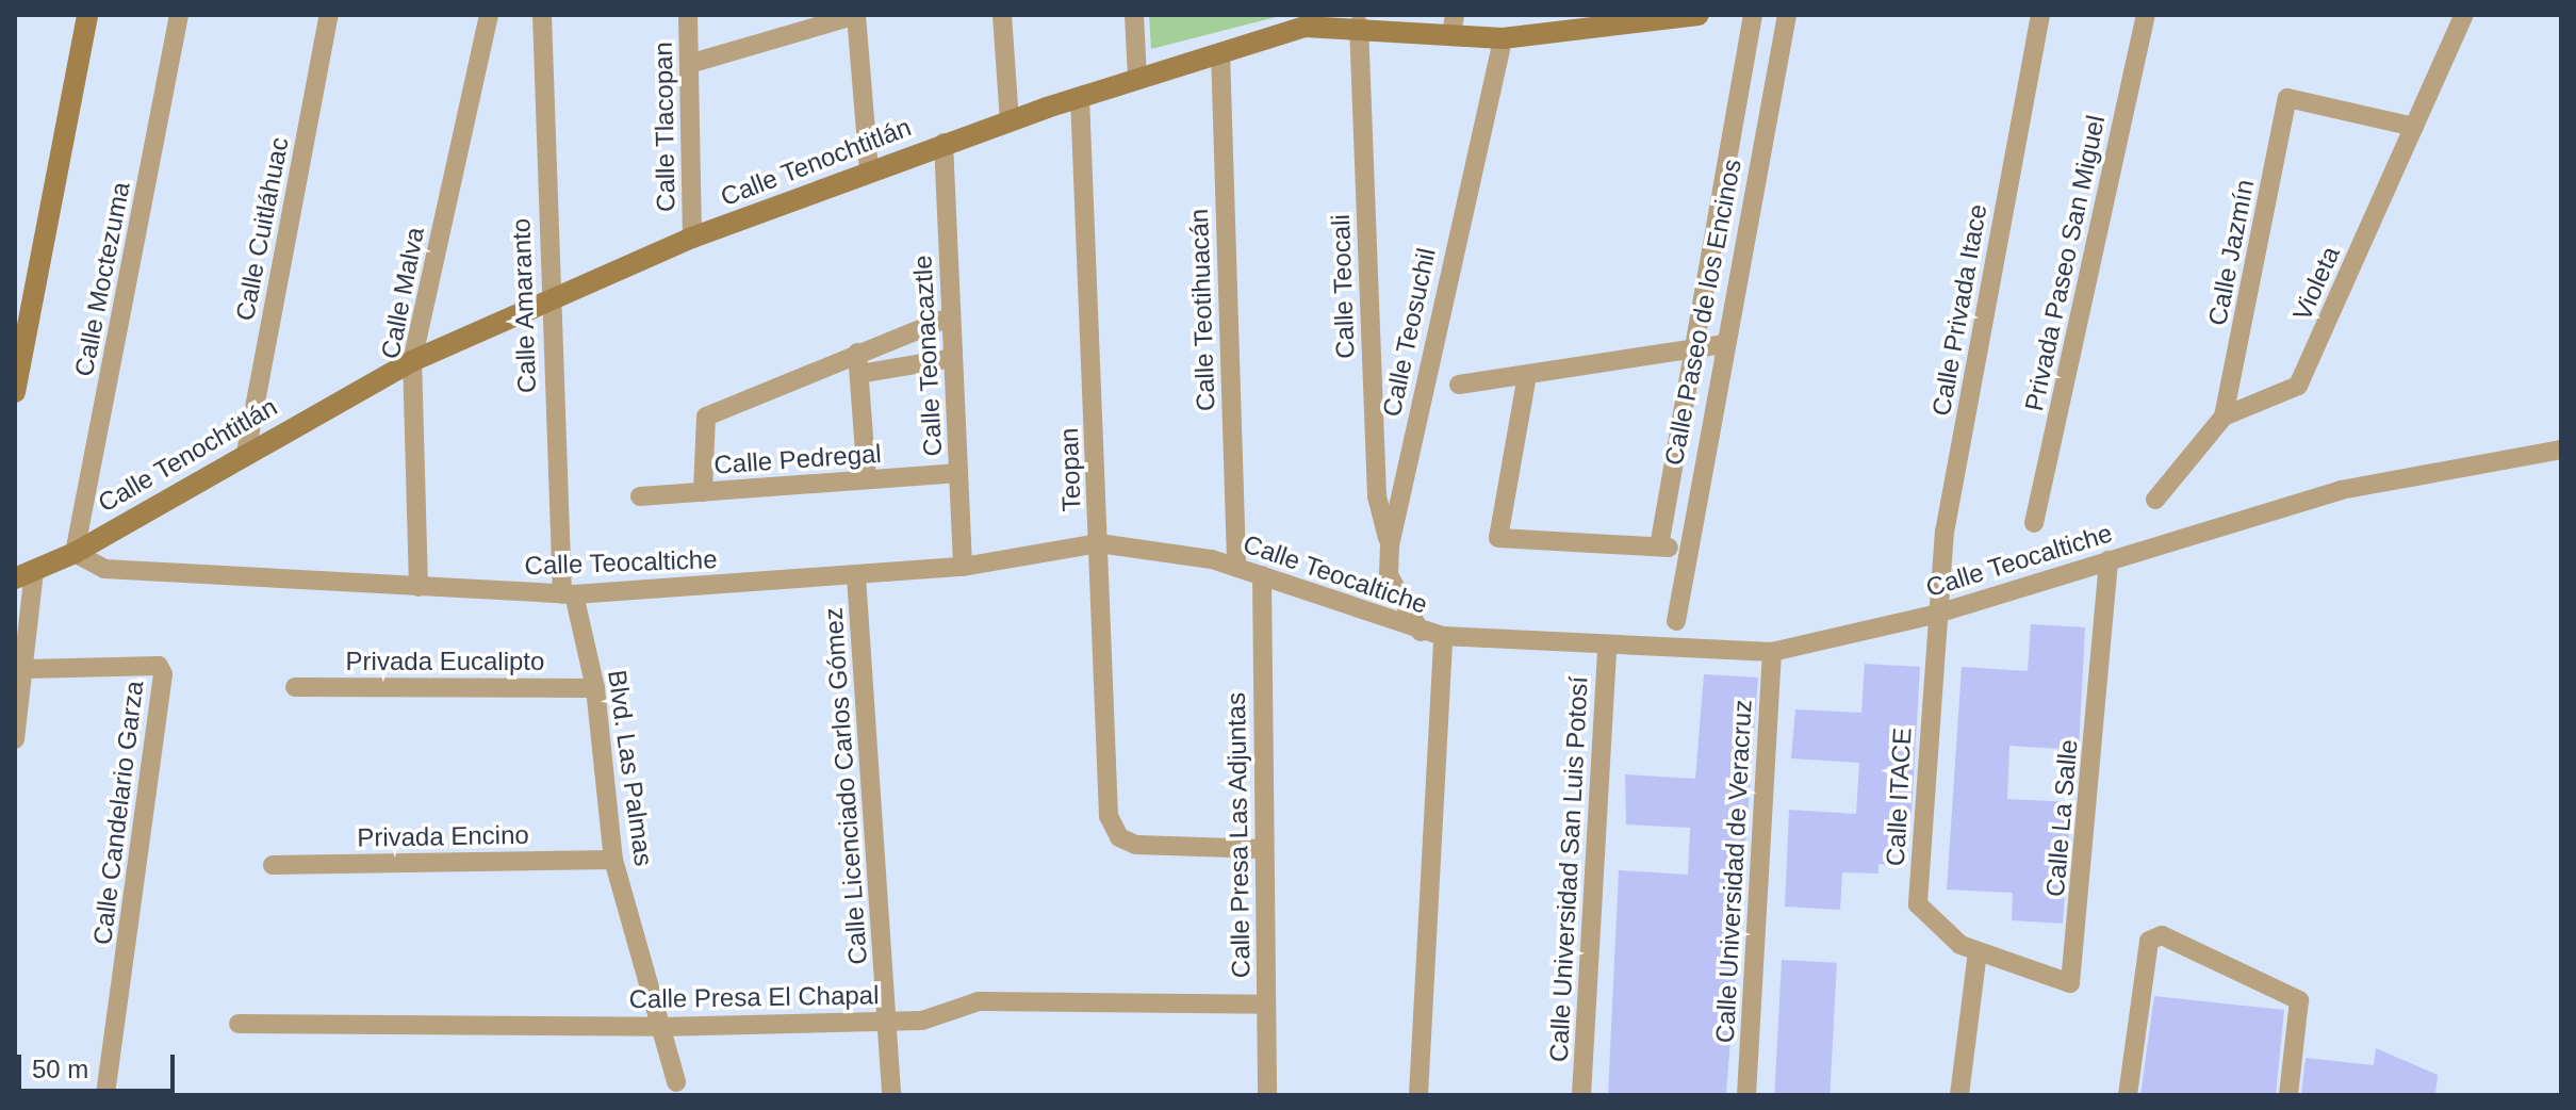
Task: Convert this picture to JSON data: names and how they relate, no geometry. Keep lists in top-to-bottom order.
{
  "streets": {
    "street": [
      "Calle Tlacopan",
      "Calle Tenochtitlán",
      "Calle Cuitláhuac",
      "Calle Jazmín",
      "Privada Paseo San Miguel",
      "Calle Moctezuma",
      "Violeta",
      "Calle Teocali",
      "Calle Malva",
      "Calle Amaranto",
      "Calle Teotihuacán",
      "Calle Privada Itace",
      "Calle Paseo de los Encinos",
      "Calle Teosuchil",
      "Calle Teonacaztle",
      "Calle Pedregal",
      "Teopan",
      "Calle Teocaltiche",
      "Privada Eucalipto",
      "Blvd. Las Palmas",
      "Calle Licenciado Carlos Gómez",
      "Calle ITACE",
      "Calle Candelario Garza",
      "Calle La Salle",
      "Calle Presa Las Adjuntas",
      "Privada Encino",
      "Calle Universidad San Luis Potosí",
      "Calle Universidad de Veracruz",
      "Calle Presa El Chapal"
    ]
  },
  "crossings": [
    ["Calle Tlacopan", "Calle Tenochtitlán"],
    ["Calle Tenochtitlán", "Calle Cuitláhuac"],
    ["Calle Tenochtitlán", "Calle Moctezuma"],
    ["Calle Tenochtitlán", "Calle Teocali"],
    ["Calle Tenochtitlán", "Calle Malva"],
    ["Calle Tenochtitlán", "Calle Amaranto"],
    ["Calle Tenochtitlán", "Calle Teotihuacán"],
    ["Calle Tenochtitlán", "Calle Teosuchil"],
    ["Calle Tenochtitlán", "Calle Teonacaztle"],
    ["Calle Tenochtitlán", "Teopan"],
    ["Calle Tenochtitlán", "Calle Teocaltiche"],
    ["Calle Jazmín", "Violeta"],
    ["Calle Moctezuma", "Calle Teocaltiche"],
    ["Calle Teocali", "Calle Teosuchil"],
    ["Calle Malva", "Calle Teocaltiche"],
    ["Calle Amaranto", "Calle Teocaltiche"],
    ["Calle Amaranto", "Blvd. Las Palmas"],
    ["Calle Teotihuacán", "Calle Teocaltiche"],
    ["Calle Privada Itace", "Calle Teocaltiche"],
    ["Calle Privada Itace", "Calle ITACE"],
    ["Calle Teosuchil", "Calle Teocaltiche"],
    ["Calle Teonacaztle", "Calle Pedregal"],
    ["Calle Teonacaztle", "Calle Teocaltiche"],
    ["Teopan", "Calle Teocaltiche"],
    ["Teopan", "Calle Presa Las Adjuntas"],
    ["Calle Teocaltiche", "Blvd. Las Palmas"],
    ["Calle Teocaltiche", "Calle Licenciado Carlos Gómez"],
    ["Calle Teocaltiche", "Calle ITACE"],
    ["Calle Teocaltiche", "Calle La Salle"],
    ["Calle Teocaltiche", "Calle Presa Las Adjuntas"],
    ["Calle Teocaltiche", "Calle Universidad San Luis Potosí"],
    ["Calle Teocaltiche", "Calle Universidad de Veracruz"],
    ["Privada Eucalipto", "Blvd. Las Palmas"],
    ["Blvd. Las Palmas", "Privada Encino"],
    ["Blvd. Las Palmas", "Calle Presa El Chapal"],
    ["Calle Licenciado Carlos Gómez", "Calle Presa El Chapal"],
    ["Calle ITACE", "Calle La Salle"],
    ["Calle Presa Las Adjuntas", "Calle Presa El Chapal"]
  ],
  "scale_bar": "50 m"
}
